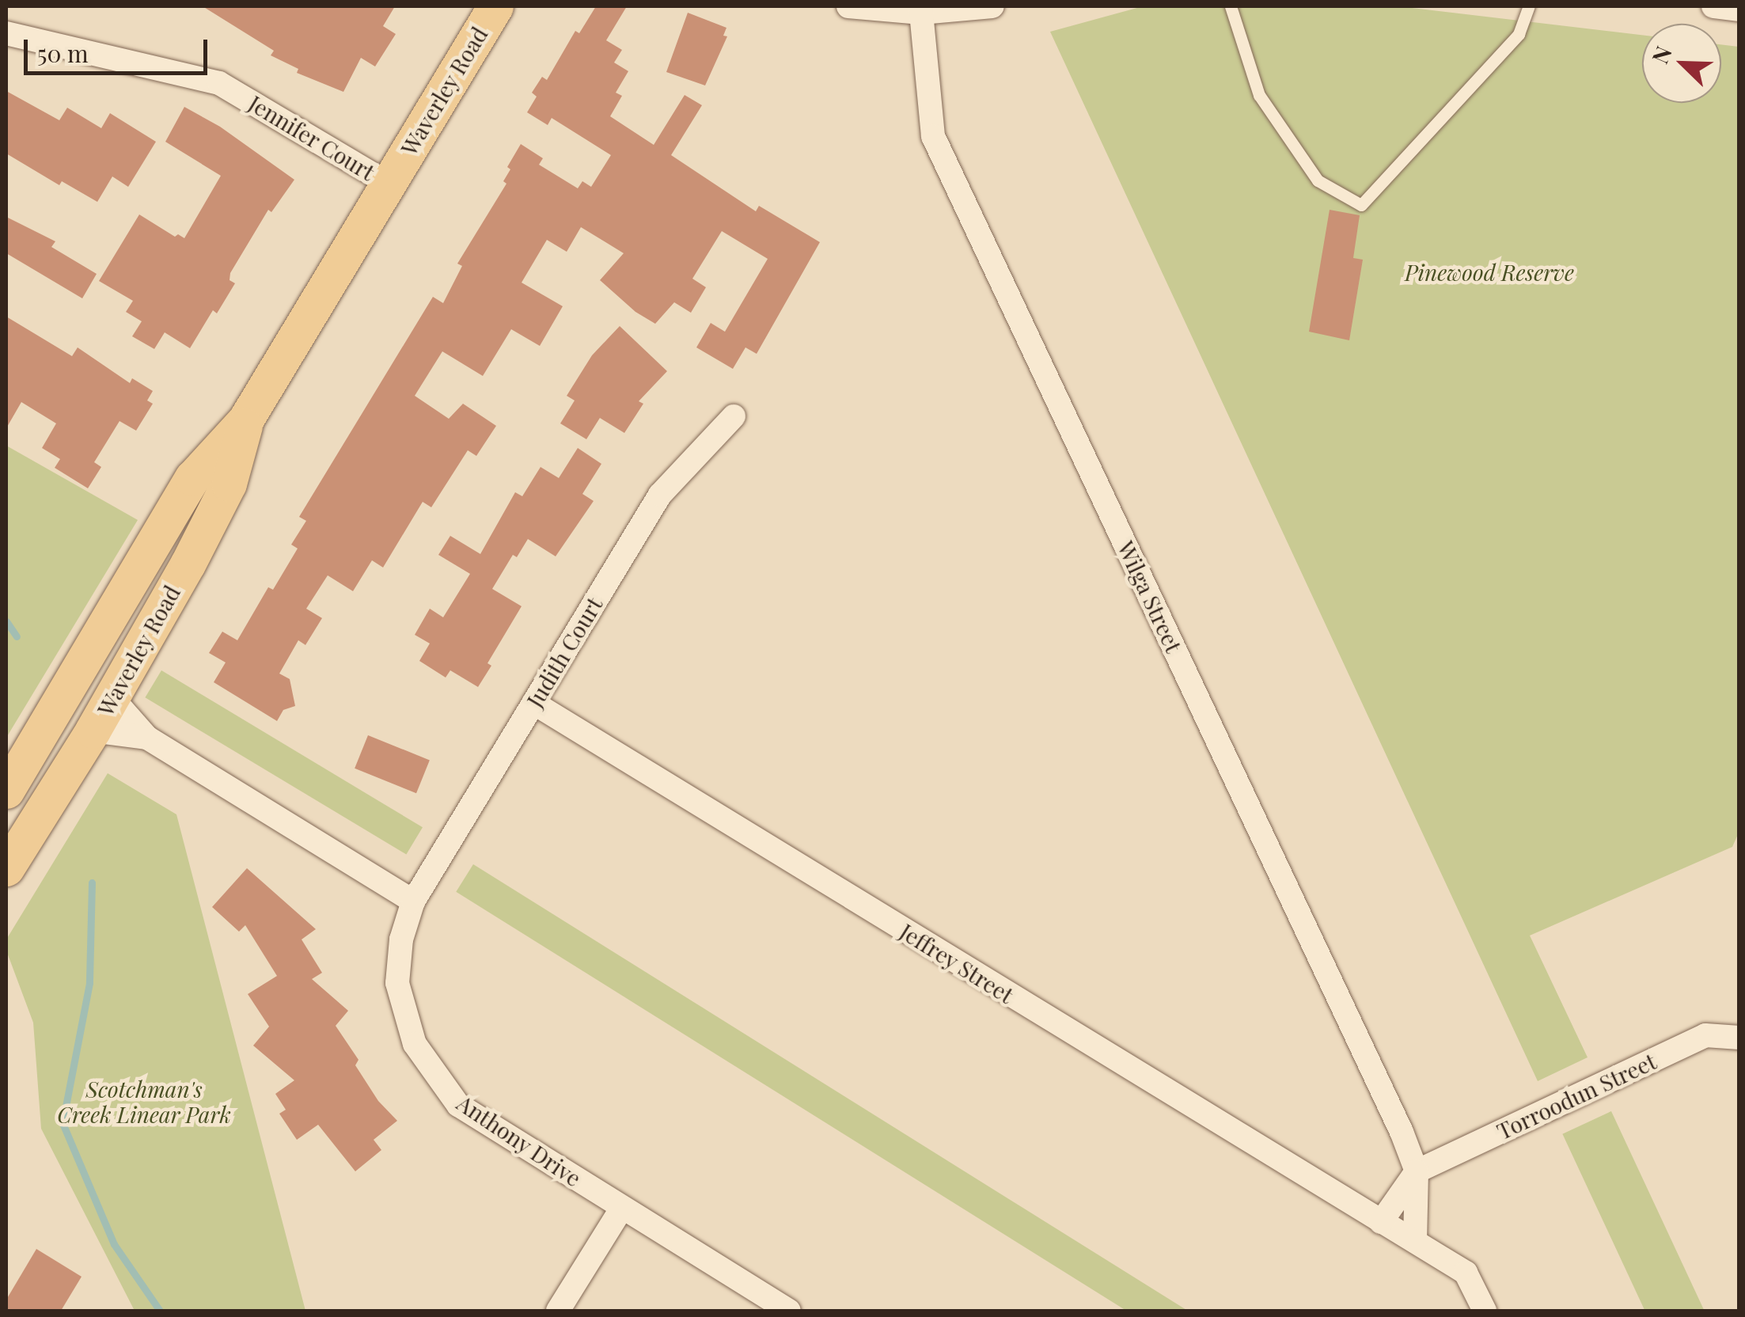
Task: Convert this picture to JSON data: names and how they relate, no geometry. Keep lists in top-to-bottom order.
{
  "streets": {
    "main road": ["Waverley Road"],
    "street": [
      "Jennifer Court",
      "Wilga Street",
      "Judith Court",
      "Jeffrey Street",
      "Torroodun Street",
      "Anthony Drive"
    ]
  },
  "crossings": [
    ["Waverley Road", "Jennifer Court"],
    ["Wilga Street", "Torroodun Street"],
    ["Judith Court", "Jeffrey Street"],
    ["Judith Court", "Anthony Drive"]
  ],
  "parks": ["Pinewood Reserve", "Scotchman's Creek Linear Park"],
  "scale_bar": "50 m",
  "north": "top left"
}
